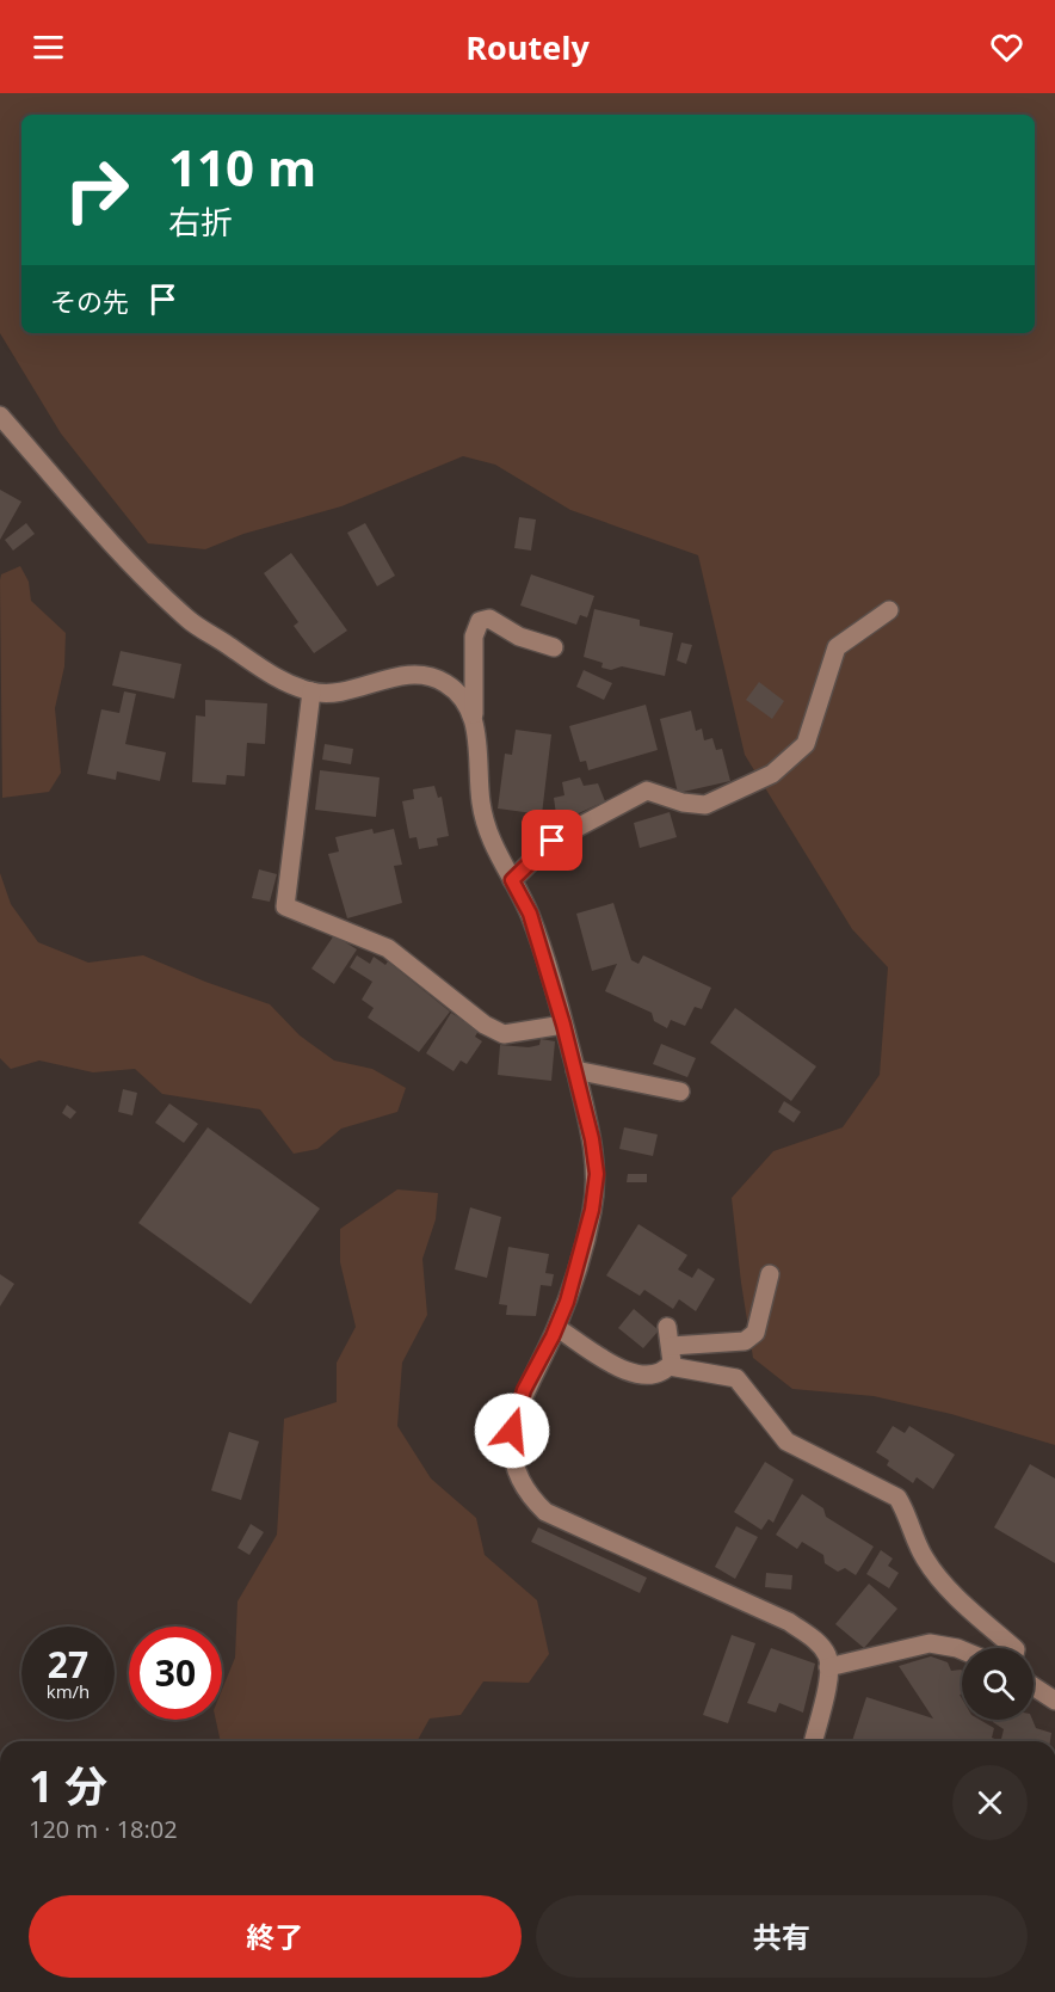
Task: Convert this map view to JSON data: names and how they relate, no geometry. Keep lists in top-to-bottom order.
{
  "page": {
    "header": "Routely",
    "turn": ["110 m", "右折"],
    "then": "その先",
    "speed": "27 km/h",
    "limit": "30",
    "heading": ["1 分", "120 m · 18:02"],
    "buttons": ["終了", "共有"]
  }
}
